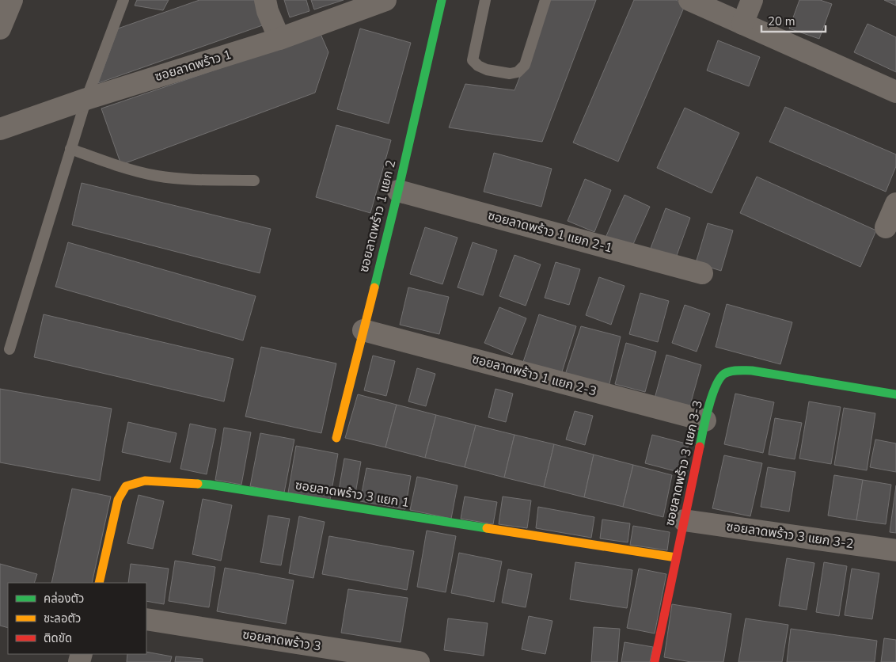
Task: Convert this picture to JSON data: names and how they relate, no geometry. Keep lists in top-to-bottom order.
{
  "streets": {
    "street": [
      "ซอยลาดพร้าว 1",
      "ซอยลาดพร้าว 1 แยก 2",
      "ซอยลาดพร้าว 1 แยก 2-1",
      "ซอยลาดพร้าว 1 แยก 2-3",
      "ซอยลาดพร้าว 3 แยก 3-3",
      "ซอยลาดพร้าว 3 แยก 1",
      "ซอยลาดพร้าว 3 แยก 3-2",
      "ซอยลาดพร้าว 3"
    ]
  },
  "crossings": [
    ["ซอยลาดพร้าว 1 แยก 2", "ซอยลาดพร้าว 1 แยก 2-1"],
    ["ซอยลาดพร้าว 1 แยก 2", "ซอยลาดพร้าว 1 แยก 2-3"],
    ["ซอยลาดพร้าว 1 แยก 2-3", "ซอยลาดพร้าว 3 แยก 3-3"],
    ["ซอยลาดพร้าว 3 แยก 3-3", "ซอยลาดพร้าว 3 แยก 1"],
    ["ซอยลาดพร้าว 3 แยก 3-3", "ซอยลาดพร้าว 3 แยก 3-2"]
  ],
  "legend": ["คล่องตัว", "ชะลอตัว", "ติดขัด"],
  "scale_bar": "20 m"
}
